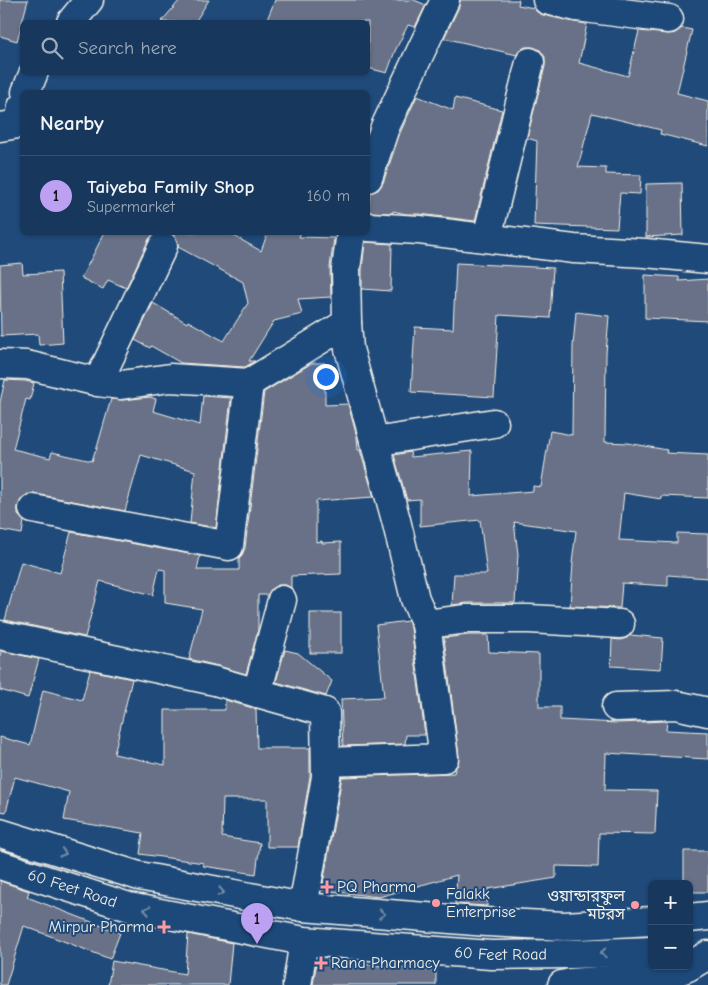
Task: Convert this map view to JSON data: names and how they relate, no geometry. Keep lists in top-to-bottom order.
{
  "streets": {
    "street": ["60 Feet Road"]
  },
  "places": {
    "health": ["PQ Pharma", "Mirpur Pharma", "Rana Pharmacy"],
    "other": ["Falakk Enterprise", "ওয়ান্ডারফুল মটরস"]
  },
  "page": {
    "search": "Search here",
    "heading": "Nearby",
    "list": [
      {
        "mark": "1",
        "name": "Taiyeba Family Shop",
        "note": "Supermarket",
        "value": "160 m"
      }
    ],
    "map_buttons": ["+", "−"],
    "pins": "1"
  }
}
